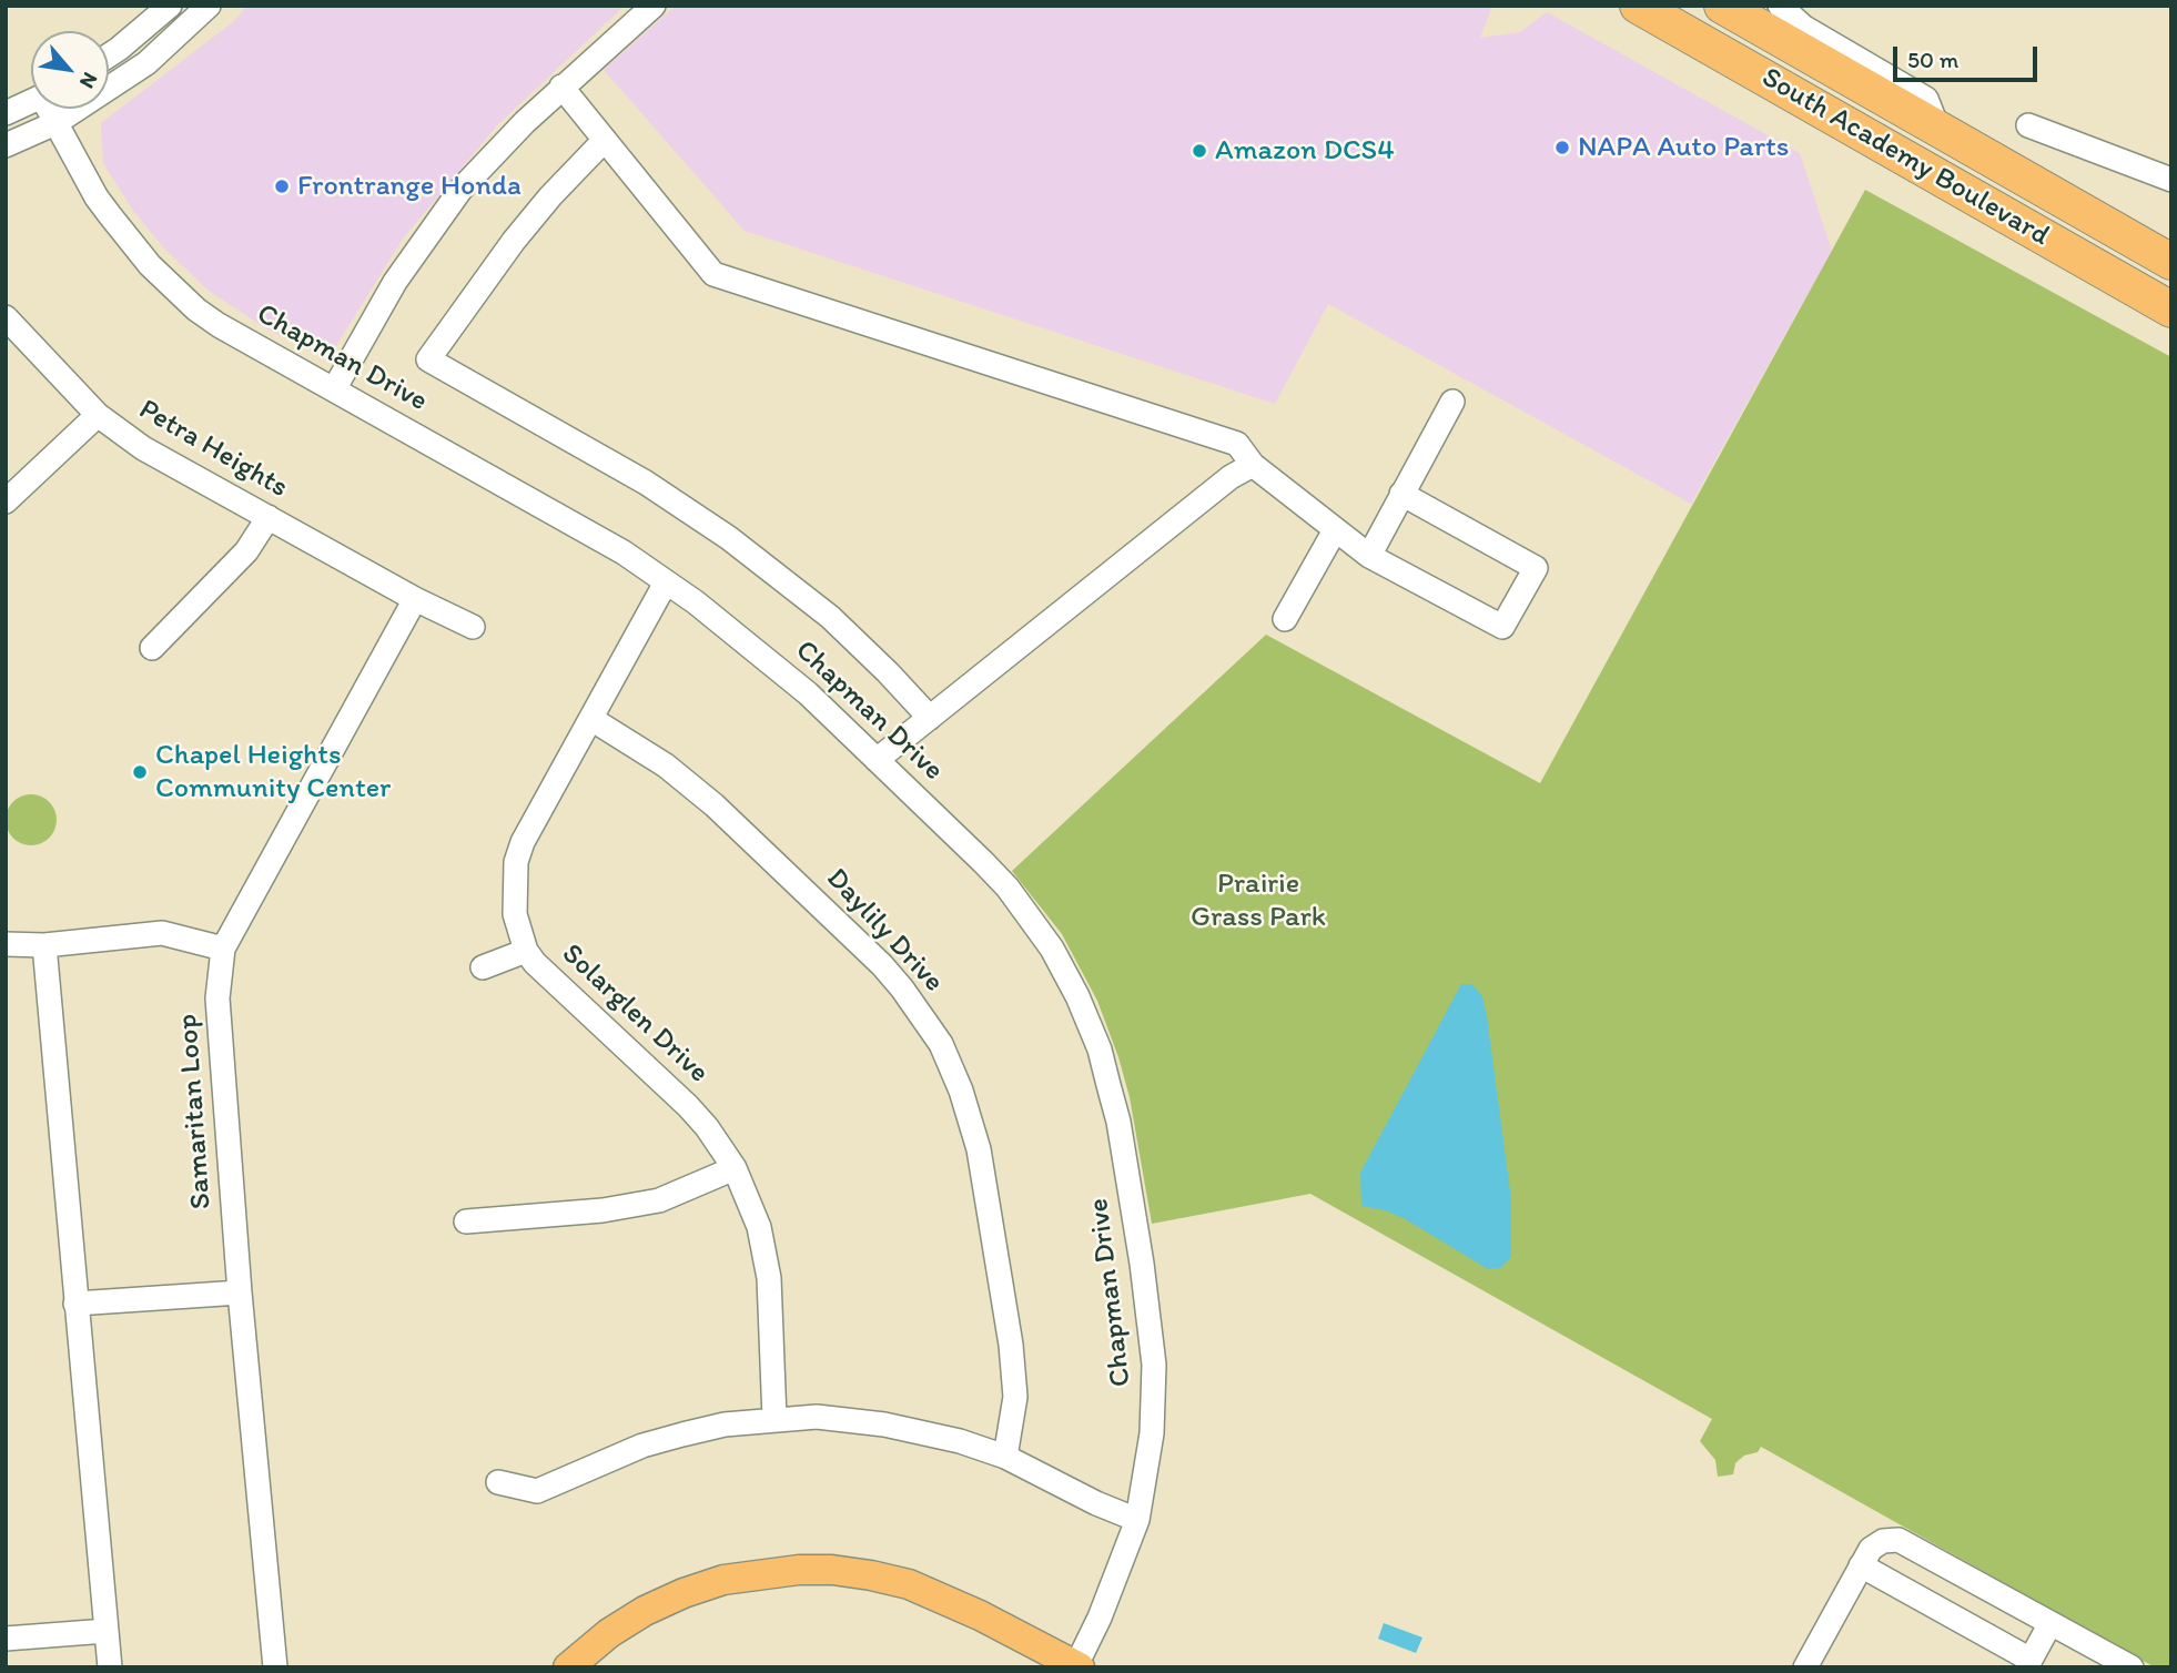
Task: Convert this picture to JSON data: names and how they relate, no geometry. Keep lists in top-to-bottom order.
{
  "streets": {
    "highway": ["South Academy Boulevard"],
    "street": [
      "Chapman Drive",
      "Petra Heights",
      "Daylily Drive",
      "Solarglen Drive",
      "Samaritan Loop"
    ]
  },
  "crossings": [
    ["Chapman Drive", "Solarglen Drive"],
    ["Petra Heights", "Samaritan Loop"],
    ["Daylily Drive", "Solarglen Drive"]
  ],
  "parks": ["Prairie Grass Park"],
  "places": [
    "NAPA Auto Parts",
    "Amazon DCS4",
    "Frontrange Honda",
    "Chapel Heights Community Center"
  ],
  "scale_bar": "50 m",
  "north": "bottom right"
}
